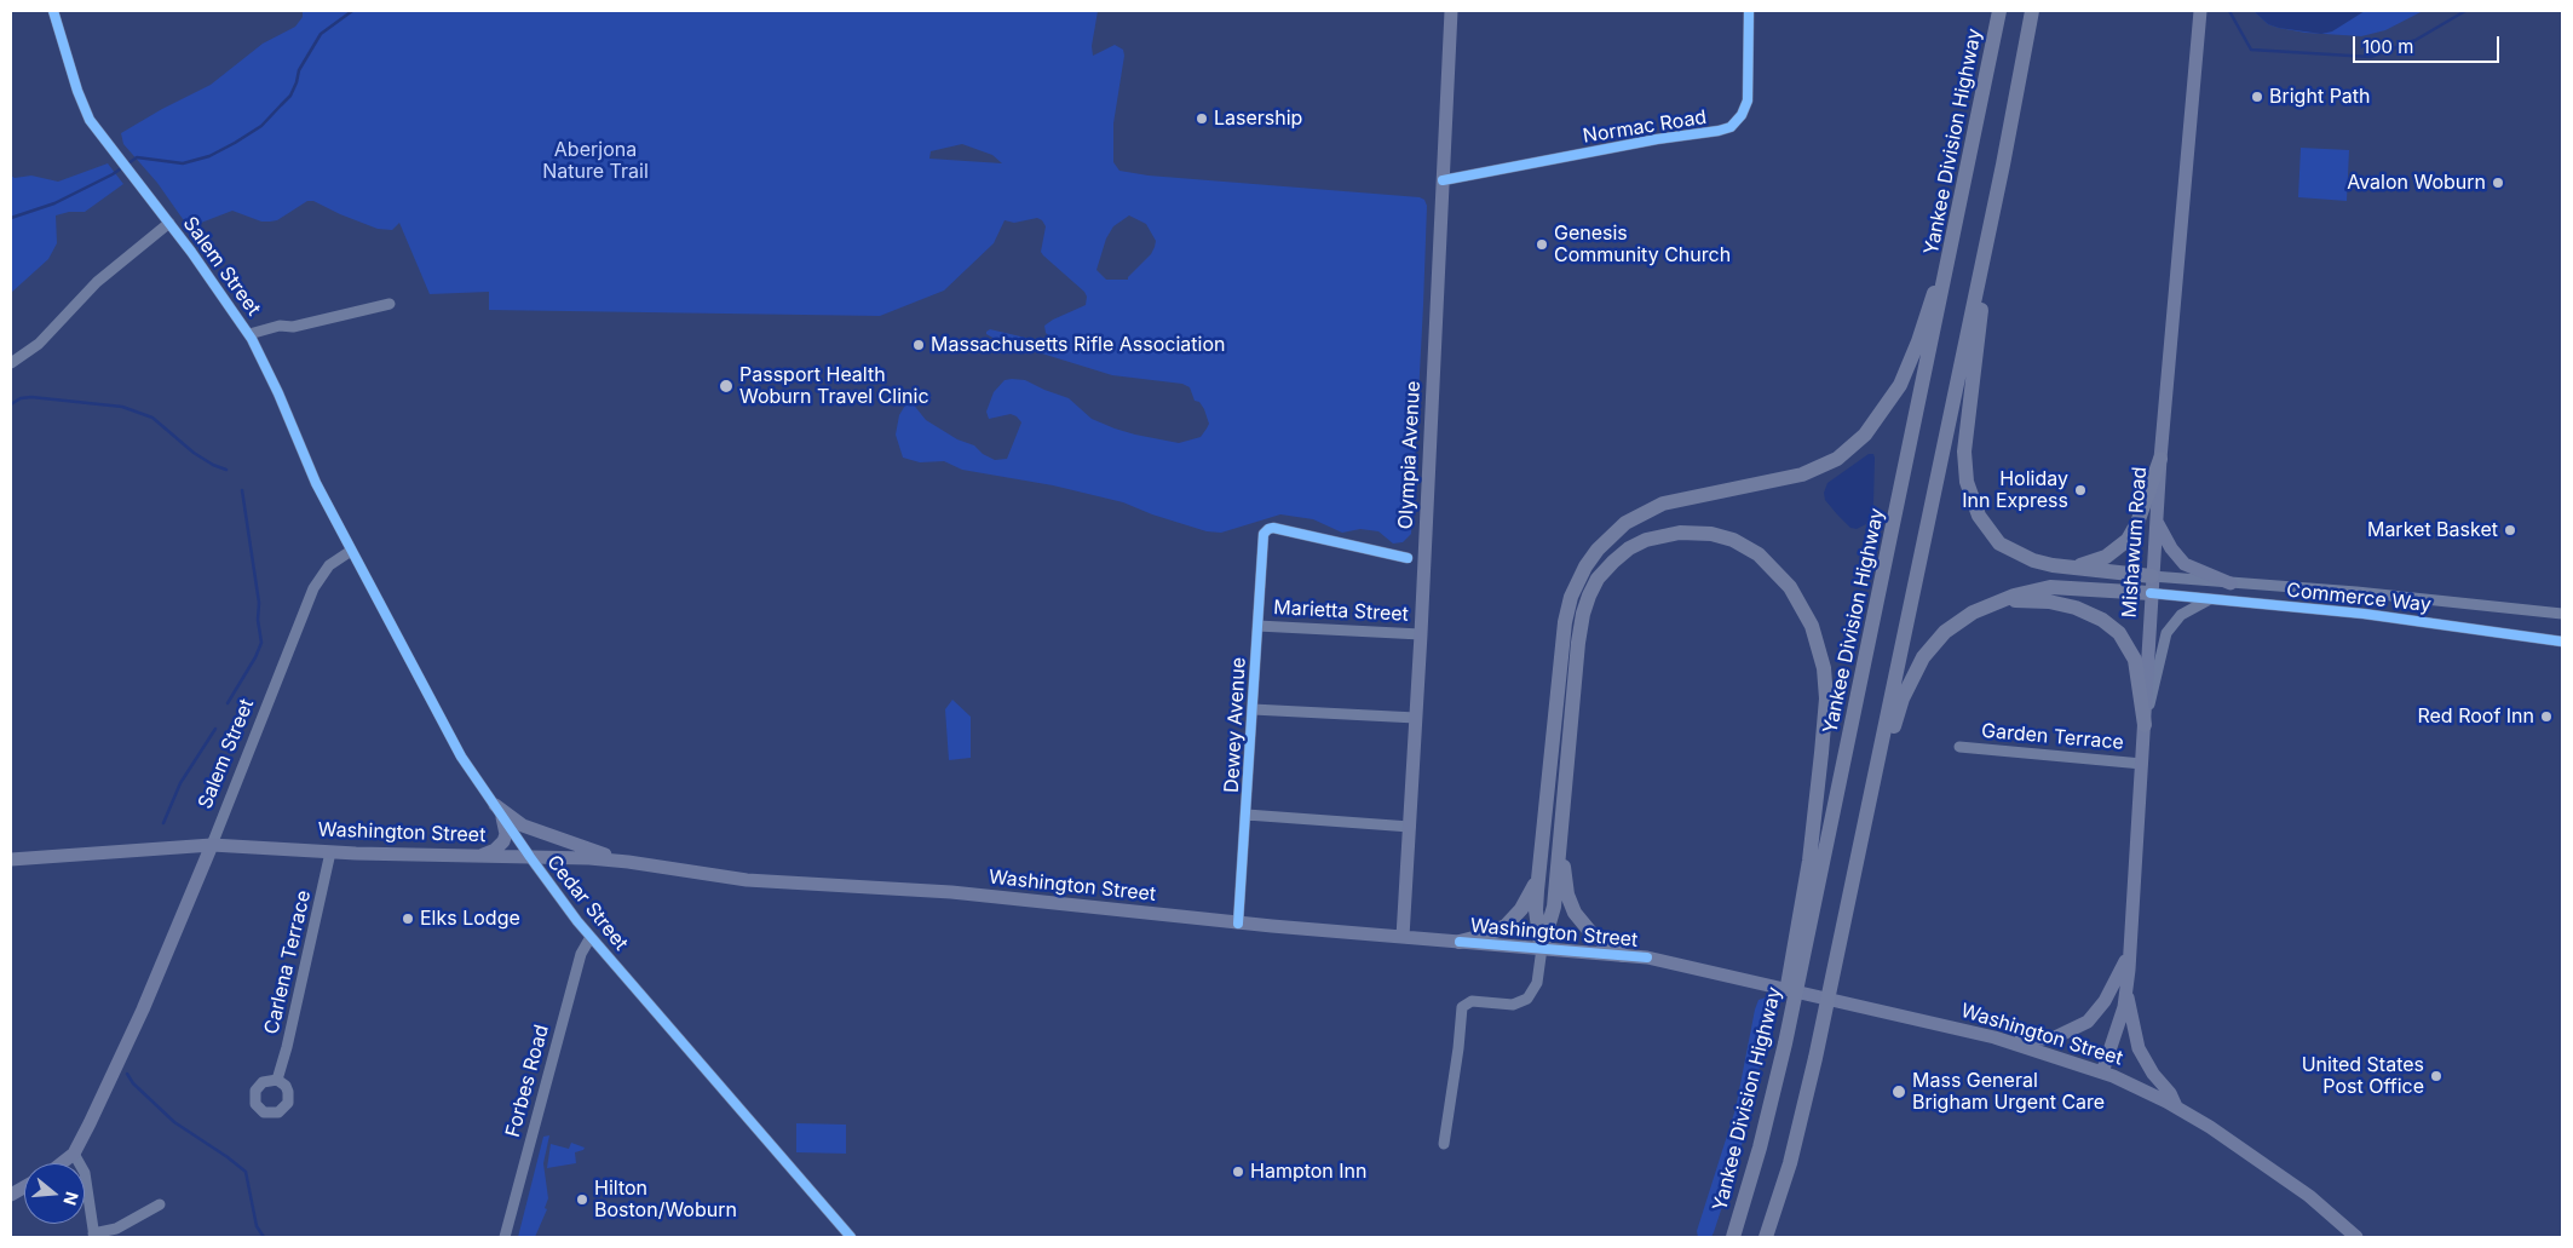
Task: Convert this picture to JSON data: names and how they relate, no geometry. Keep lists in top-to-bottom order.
{
  "streets": {
    "highway": ["Yankee Division Highway"],
    "main road": [
      "Salem Street",
      "Olympia Avenue",
      "Mishawum Road",
      "Washington Street"
    ],
    "street": [
      "Normac Road",
      "Commerce Way",
      "Marietta Street",
      "Dewey Avenue",
      "Garden Terrace",
      "Cedar Street",
      "Carlena Terrace",
      "Forbes Road"
    ]
  },
  "crossings": [
    ["Normac Road", "Olympia Avenue"],
    ["Salem Street", "Washington Street"],
    ["Salem Street", "Cedar Street"],
    ["Olympia Avenue", "Marietta Street"],
    ["Olympia Avenue", "Washington Street"],
    ["Mishawum Road", "Commerce Way"],
    ["Mishawum Road", "Garden Terrace"],
    ["Mishawum Road", "Washington Street"],
    ["Marietta Street", "Dewey Avenue"],
    ["Dewey Avenue", "Washington Street"],
    ["Washington Street", "Cedar Street"],
    ["Washington Street", "Carlena Terrace"],
    ["Cedar Street", "Forbes Road"]
  ],
  "parks": ["Aberjona Nature Trail"],
  "places": [
    "Bright Path",
    "Lasership",
    "Avalon Woburn",
    "Genesis Community Church",
    "Massachusetts Rifle Association",
    "Passport Health Woburn Travel Clinic",
    "Holiday Inn Express",
    "Market Basket",
    "Red Roof Inn",
    "Elks Lodge",
    "United States Post Office",
    "Mass General Brigham Urgent Care",
    "Hampton Inn",
    "Hilton Boston/Woburn"
  ],
  "scale_bar": "100 m",
  "north": "right"
}
